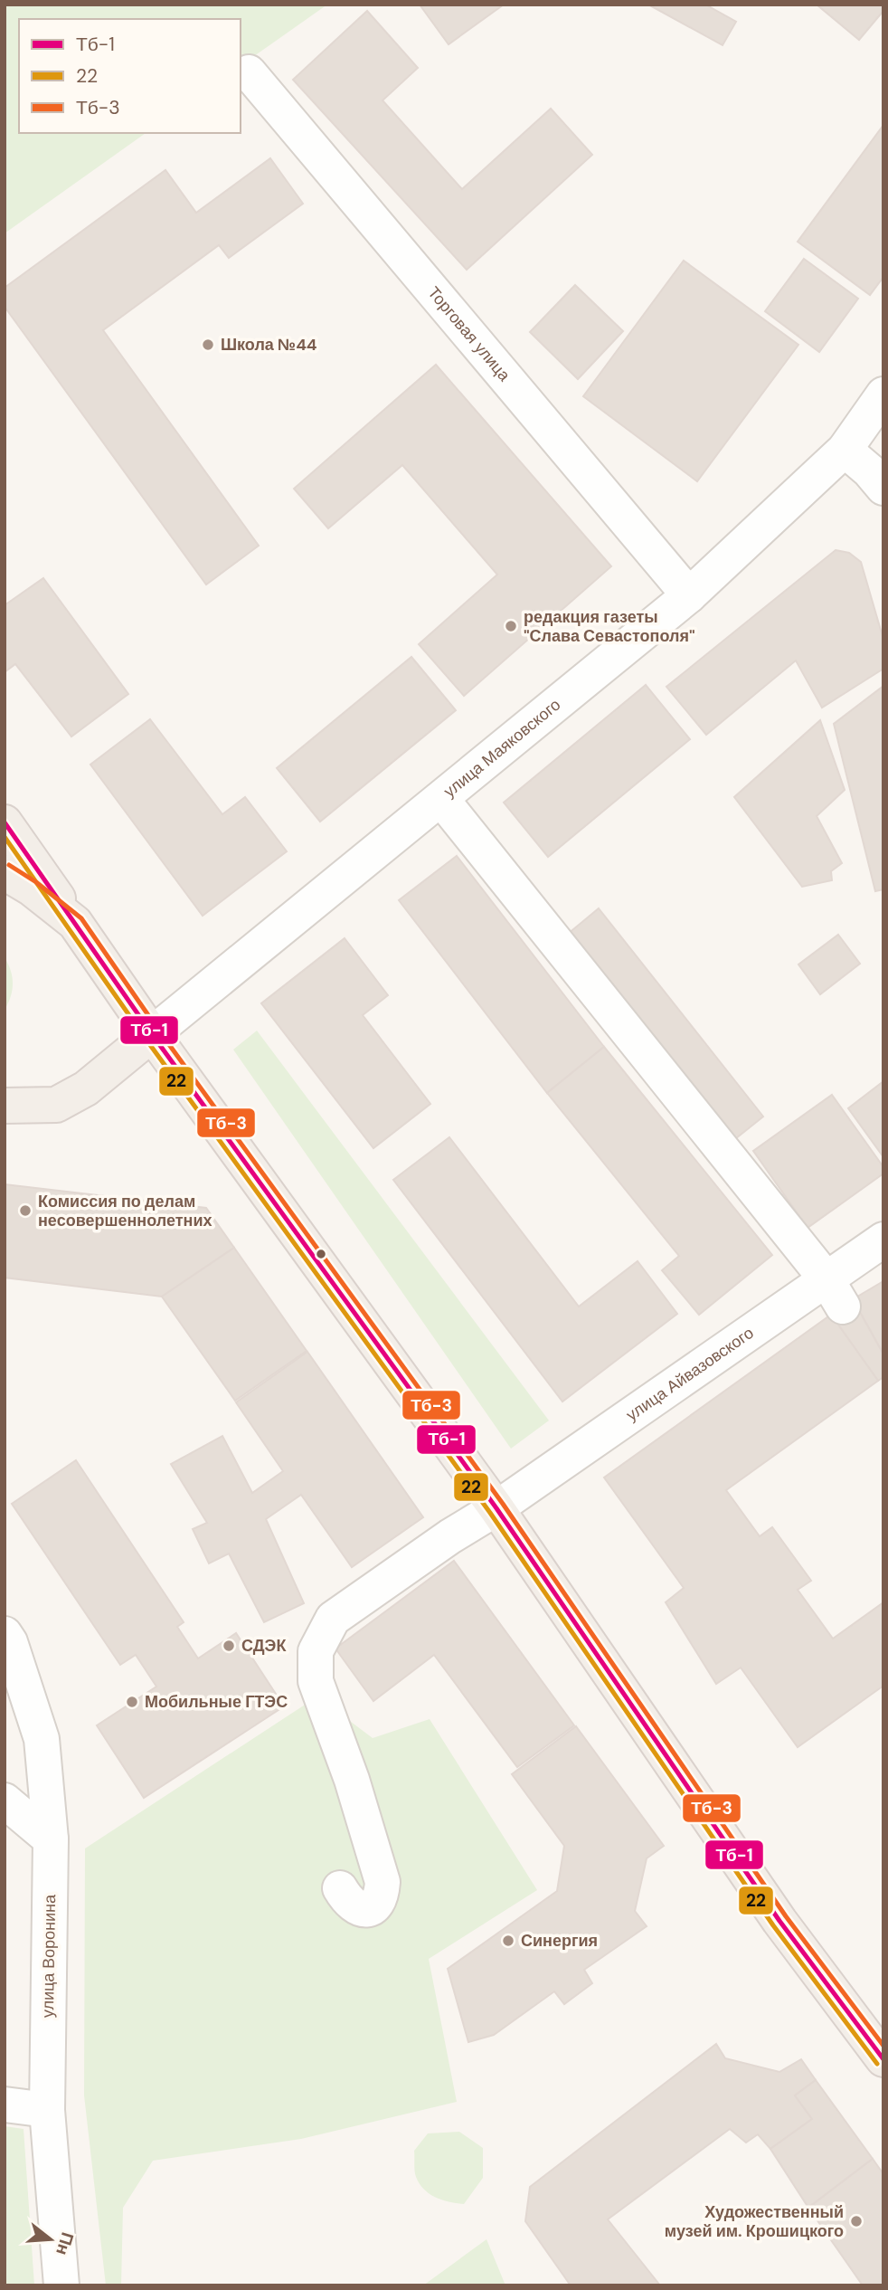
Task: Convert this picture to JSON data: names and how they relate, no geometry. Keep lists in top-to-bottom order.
{
  "streets": {
    "street": [
      "Торговая улица",
      "улица Маяковского",
      "улица Айвазовского",
      "улица Воронина"
    ]
  },
  "crossings": [
    ["Торговая улица", "улица Маяковского"]
  ],
  "places": [
    "Школа №44",
    "редакция газеты \"Слава Севастополя\"",
    "Комиссия по делам несовершеннолетних",
    "СДЭК",
    "Мобильные ГТЭС",
    "Синергия",
    "Художественный музей им. Крошицкого"
  ],
  "lines": ["transit line Тб-1", "transit line 22", "transit line Тб-3"],
  "legend": ["Тб-1", "22", "Тб-3"],
  "north": "right"
}
